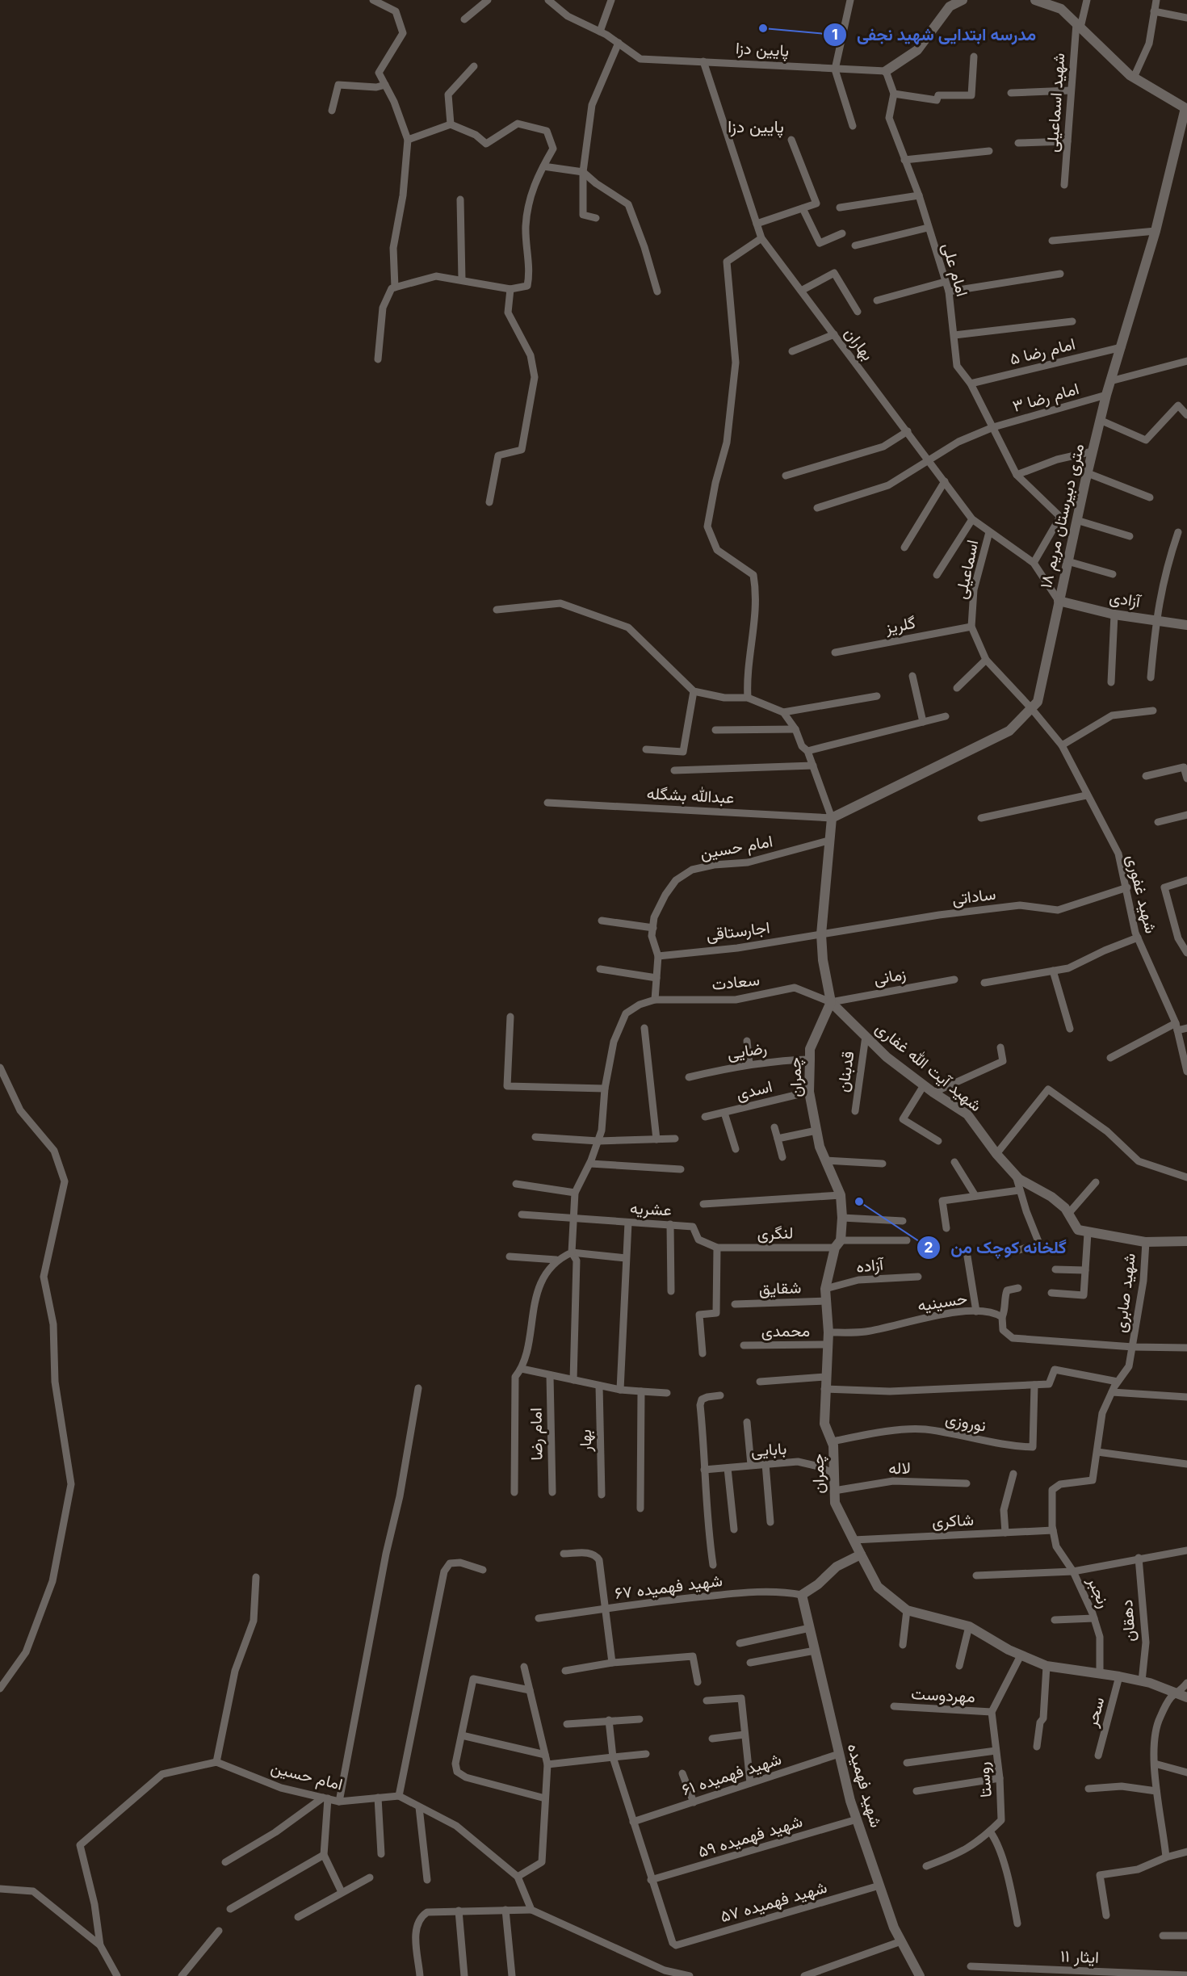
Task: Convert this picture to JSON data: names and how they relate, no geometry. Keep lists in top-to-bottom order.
{
  "streets": {
    "street": [
      "پایین دزا",
      "شهید اسماعیلی",
      "امام علی",
      "بهاران",
      "امام رضا ۵",
      "امام رضا ۳",
      "۱۸ متری دبیرستان مریم",
      "اسماعیلی",
      "آزادی",
      "گلریز",
      "عبدالله بشگله",
      "امام حسین",
      "شهید غفوری",
      "ساداتی",
      "اجارستاقی",
      "زمانی",
      "سعادت",
      "رضایی",
      "شهید آیت الله غفاری",
      "قدبنان",
      "چمران",
      "اسدی",
      "عشریه",
      "لنگری",
      "آزاده",
      "شقایق",
      "شهید صابری",
      "حسینیه",
      "محمدی",
      "نوروزی",
      "امام رضا",
      "بهار",
      "بابایی",
      "لاله",
      "شاکری",
      "شهید فهمیده ۶۷",
      "رنجبر",
      "دهقان",
      "مهردوست",
      "سحر",
      "شهید فهمیده ۶۱",
      "روستا",
      "شهید فهمیده",
      "شهید فهمیده ۵۹",
      "شهید فهمیده ۵۷",
      "ایثار ۱۱"
    ]
  },
  "crossings": [
    ["پایین دزا", "بهاران"],
    ["امام علی", "بهاران"],
    ["امام علی", "امام رضا ۵"],
    ["امام علی", "امام رضا ۳"],
    ["بهاران", "امام رضا ۳"],
    ["بهاران", "۱۸ متری دبیرستان مریم"],
    ["بهاران", "اسماعیلی"],
    ["بهاران", "آزادی"],
    ["امام رضا ۵", "۱۸ متری دبیرستان مریم"],
    ["امام رضا ۳", "۱۸ متری دبیرستان مریم"],
    ["۱۸ متری دبیرستان مریم", "اسماعیلی"],
    ["۱۸ متری دبیرستان مریم", "آزادی"],
    ["۱۸ متری دبیرستان مریم", "عبدالله بشگله"],
    ["۱۸ متری دبیرستان مریم", "شهید غفوری"],
    ["اسماعیلی", "گلریز"],
    ["اسماعیلی", "شهید غفوری"],
    ["امام حسین", "اجارستاقی"],
    ["امام حسین", "سعادت"],
    ["شهید غفوری", "ساداتی"],
    ["ساداتی", "اجارستاقی"],
    ["زمانی", "سعادت"],
    ["زمانی", "شهید آیت الله غفاری"],
    ["زمانی", "چمران"],
    ["سعادت", "شهید آیت الله غفاری"],
    ["سعادت", "چمران"],
    ["رضایی", "چمران"],
    ["شهید آیت الله غفاری", "قدبنان"],
    ["شهید آیت الله غفاری", "چمران"],
    ["چمران", "اسدی"],
    ["چمران", "لنگری"],
    ["چمران", "آزاده"],
    ["چمران", "شقایق"],
    ["چمران", "حسینیه"],
    ["چمران", "محمدی"],
    ["چمران", "نوروزی"],
    ["چمران", "بابایی"],
    ["چمران", "لاله"],
    ["چمران", "شاکری"],
    ["چمران", "رنجبر"],
    ["چمران", "دهقان"],
    ["چمران", "سحر"],
    ["عشریه", "لنگری"],
    ["شهید صابری", "رنجبر"],
    ["شاکری", "رنجبر"],
    ["شهید فهمیده ۶۷", "شهید فهمیده"],
    ["مهردوست", "روستا"],
    ["شهید فهمیده ۶۱", "شهید فهمیده"],
    ["شهید فهمیده", "شهید فهمیده ۵۹"],
    ["شهید فهمیده", "شهید فهمیده ۵۷"],
    ["شهید فهمیده ۵۹", "شهید فهمیده ۵۷"]
  ],
  "districts": ["پایین دزا"],
  "places": ["مدرسه ابتدایی شهید نجفی", "گلخانه کوچک من"]
}
